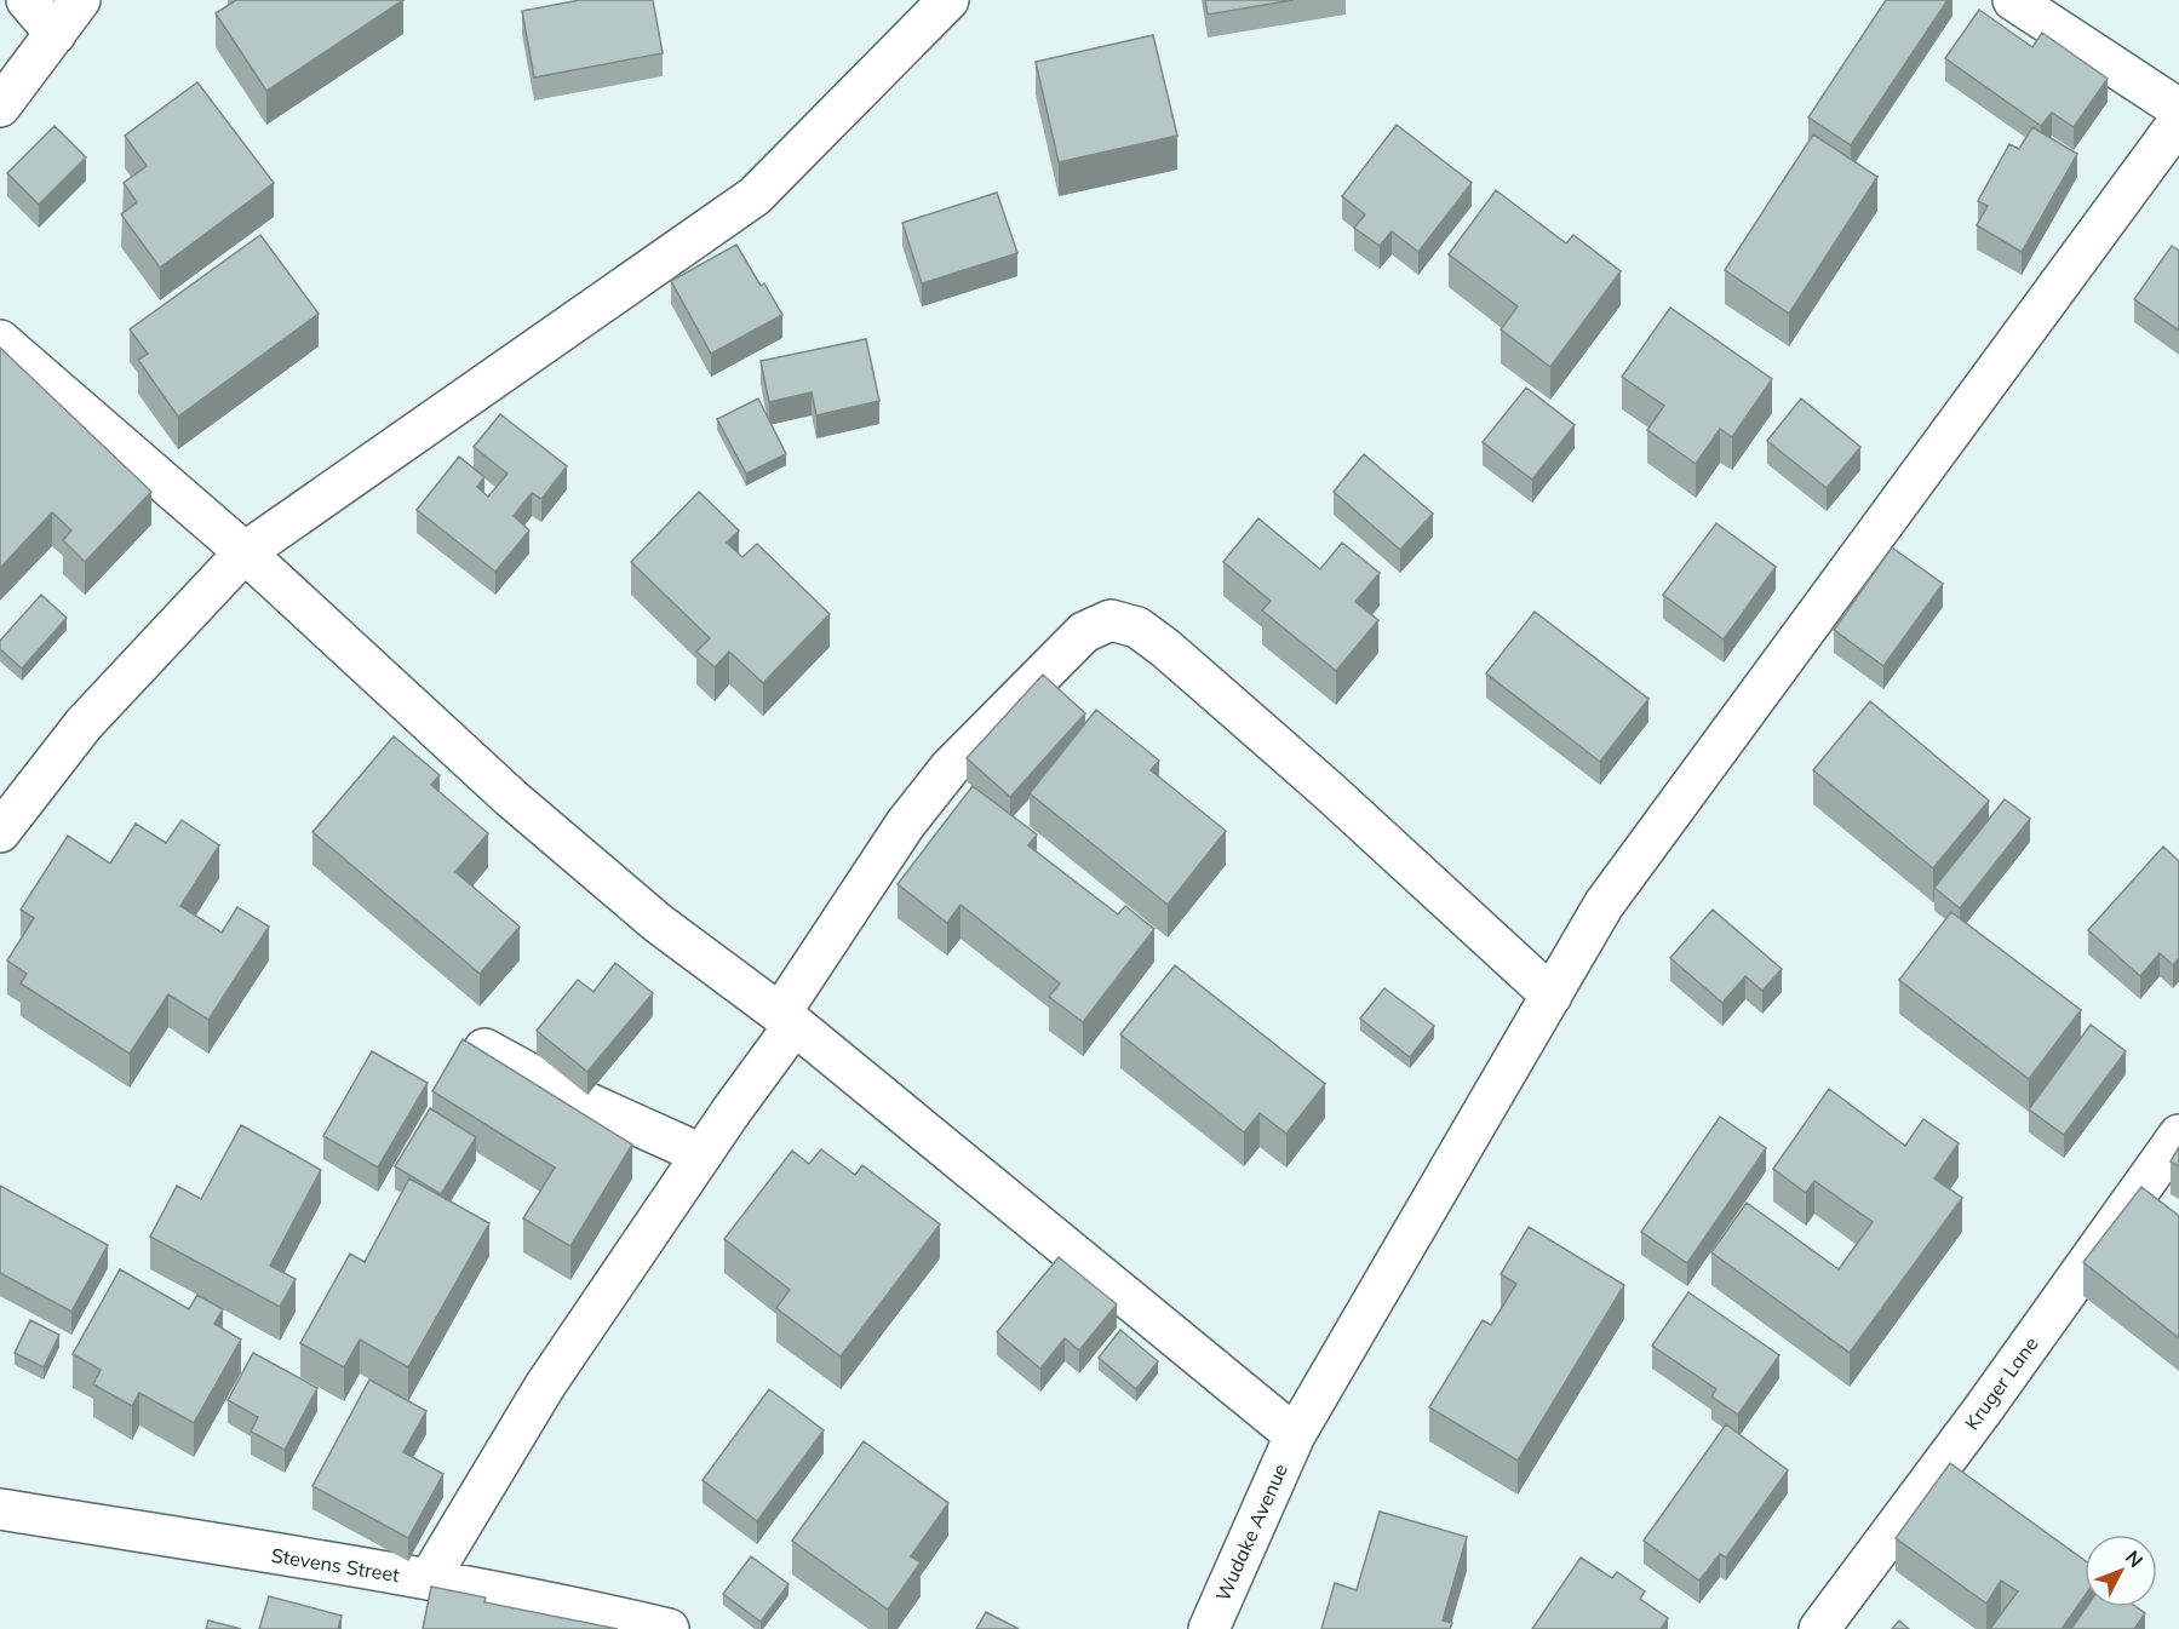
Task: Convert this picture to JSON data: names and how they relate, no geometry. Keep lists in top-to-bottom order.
{
  "streets": {
    "street": ["Kruger Lane", "Wudake Avenue", "Stevens Street"]
  },
  "north": "top right"
}
